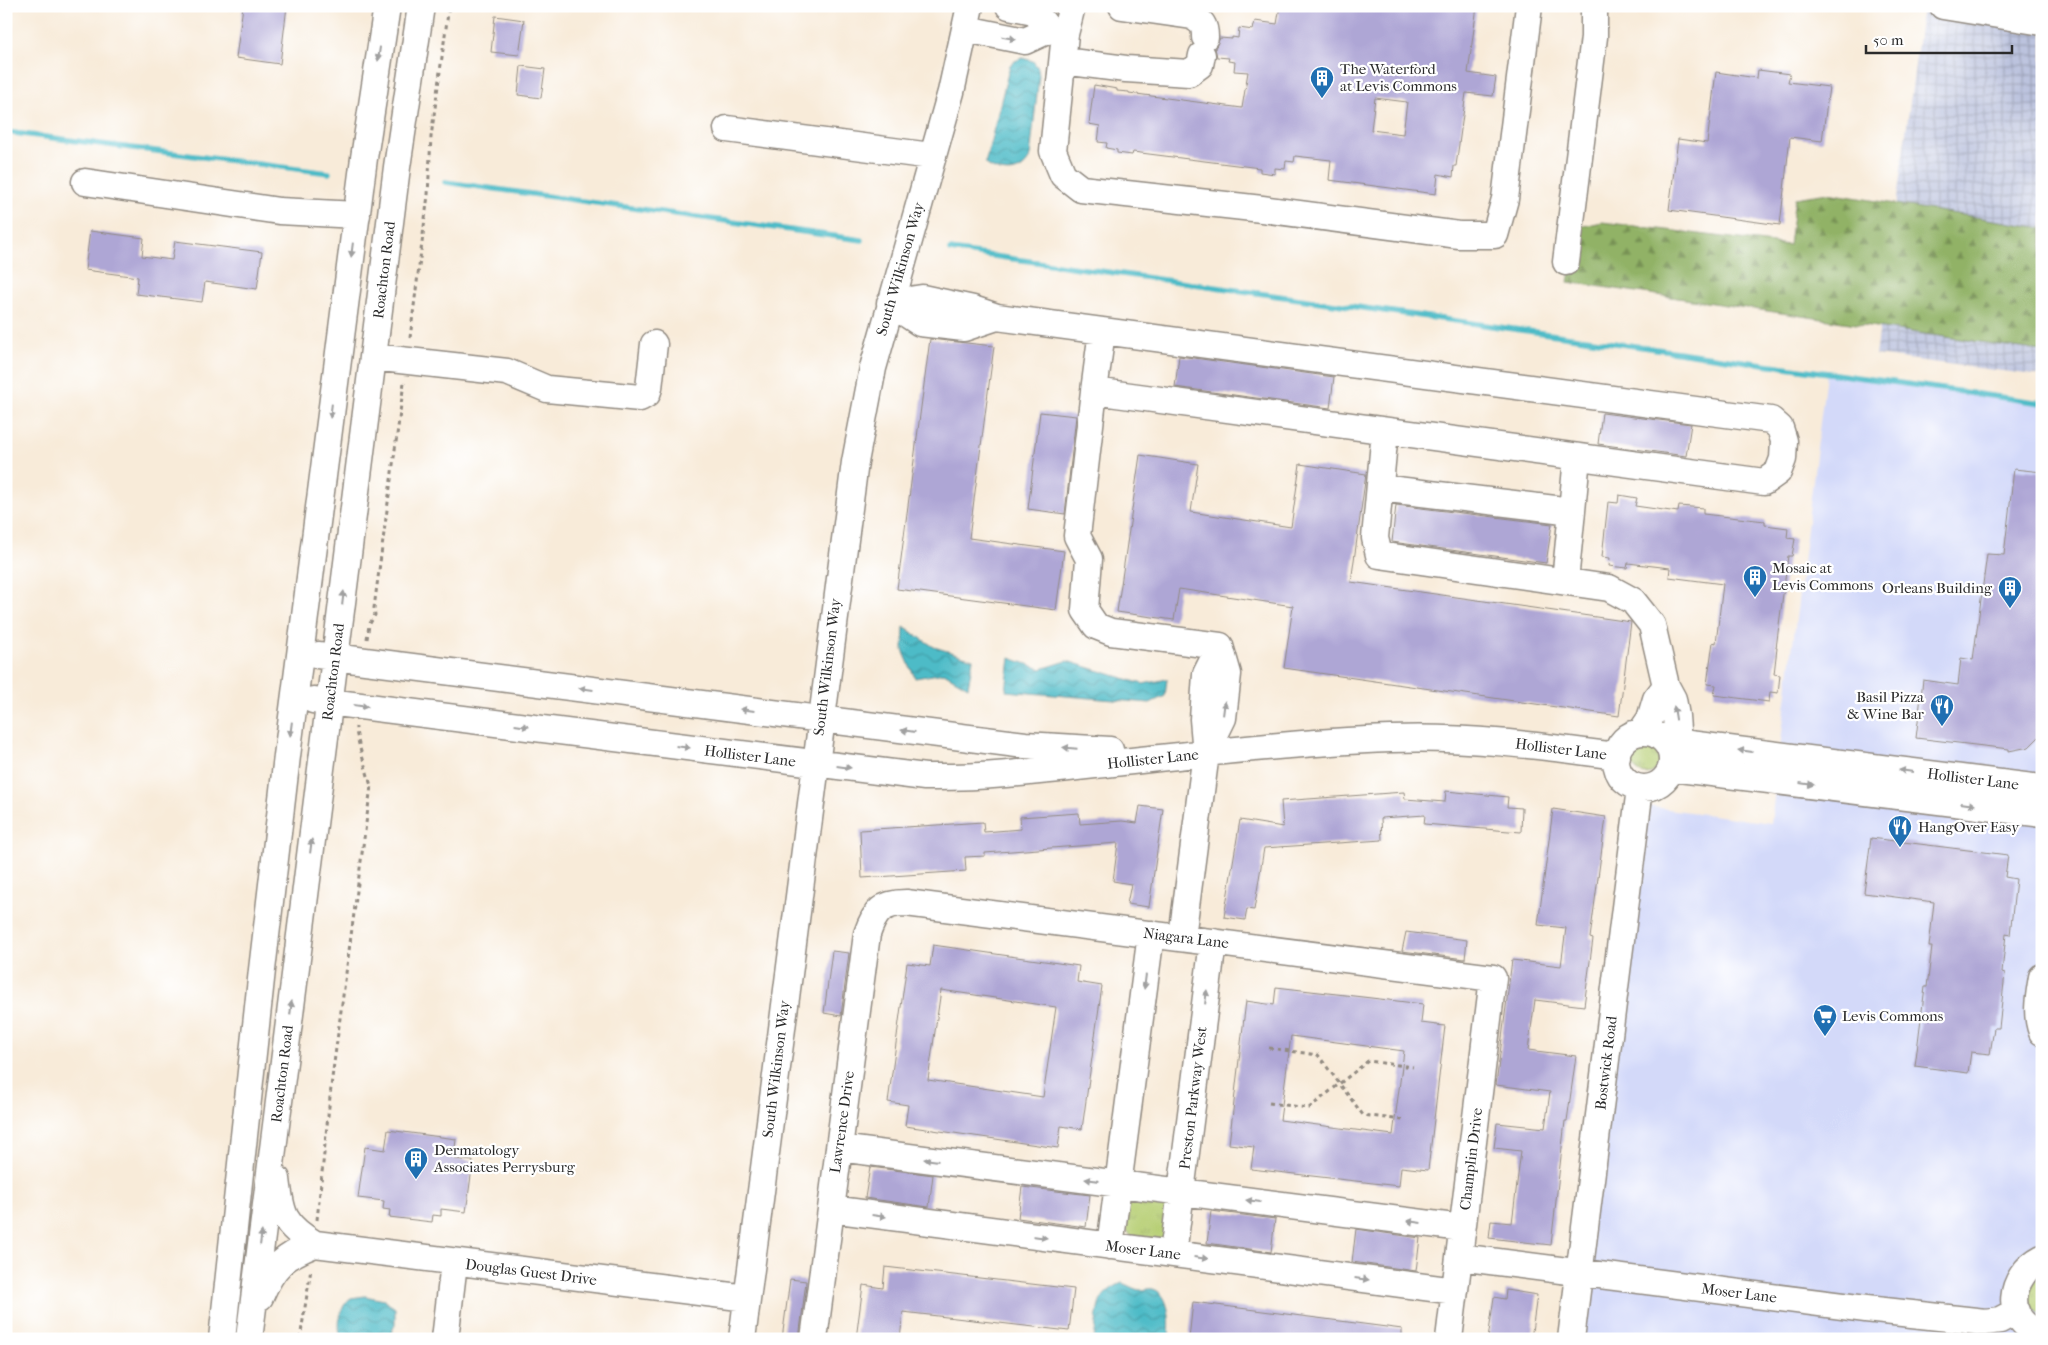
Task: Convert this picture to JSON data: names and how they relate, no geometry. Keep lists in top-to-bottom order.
{
  "streets": {
    "street": [
      "South Wilkinson Way",
      "Roachton Road",
      "Hollister Lane",
      "Niagara Lane",
      "Bostwick Road",
      "Preston Parkway West",
      "Lawrence Drive",
      "Champlin Drive",
      "Moser Lane",
      "Douglas Guest Drive"
    ]
  },
  "crossings": [
    ["South Wilkinson Way", "Hollister Lane"],
    ["South Wilkinson Way", "Douglas Guest Drive"],
    ["Roachton Road", "Hollister Lane"],
    ["Roachton Road", "Douglas Guest Drive"],
    ["Hollister Lane", "Bostwick Road"],
    ["Niagara Lane", "Preston Parkway West"],
    ["Niagara Lane", "Lawrence Drive"],
    ["Niagara Lane", "Champlin Drive"],
    ["Bostwick Road", "Moser Lane"],
    ["Preston Parkway West", "Moser Lane"],
    ["Lawrence Drive", "Moser Lane"],
    ["Champlin Drive", "Moser Lane"]
  ],
  "places": {
    "building": [
      "The Waterford at Levis Commons",
      "Mosaic at Levis Commons",
      "Orleans Building",
      "Dermatology Associates Perrysburg"
    ],
    "restaurant": ["Basil Pizza & Wine Bar", "HangOver Easy"],
    "supermarket": ["Levis Commons"]
  },
  "scale_bar": "50 m"
}
